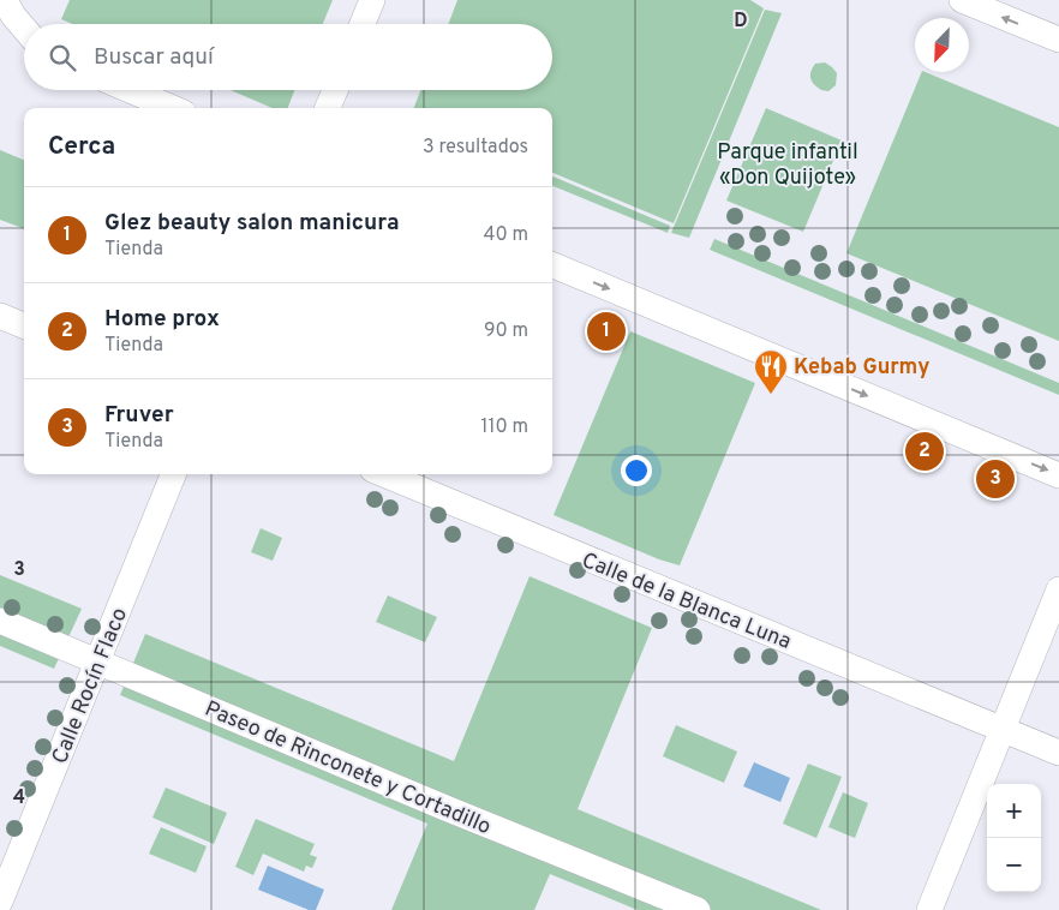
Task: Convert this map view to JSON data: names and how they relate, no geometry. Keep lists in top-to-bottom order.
{
  "streets": {
    "street": ["Calle de la Blanca Luna", "Calle Rocín Flaco", "Paseo de Rinconete y Cortadillo"]
  },
  "crossings": [
    ["Calle Rocín Flaco", "Paseo de Rinconete y Cortadillo"]
  ],
  "parks": ["Parque infantil «Don Quijote»"],
  "places": {
    "restaurant": ["Kebab Gurmy"]
  },
  "north": "bottom left",
  "page": {
    "search": "Buscar aquí",
    "heading": ["Cerca", "3 resultados"],
    "list": [
      {
        "mark": "1",
        "name": "Glez beauty salon manicura",
        "note": "Tienda",
        "value": "40 m"
      },
      {
        "mark": "2",
        "name": "Home prox",
        "note": "Tienda",
        "value": "90 m"
      },
      {
        "mark": "3",
        "name": "Fruver",
        "note": "Tienda",
        "value": "110 m"
      }
    ],
    "pins": ["1", "2", "3"],
    "map_buttons": ["+", "−"]
  },
  "grid": {
    "columns": ["D"],
    "rows": ["3", "4"]
  }
}
